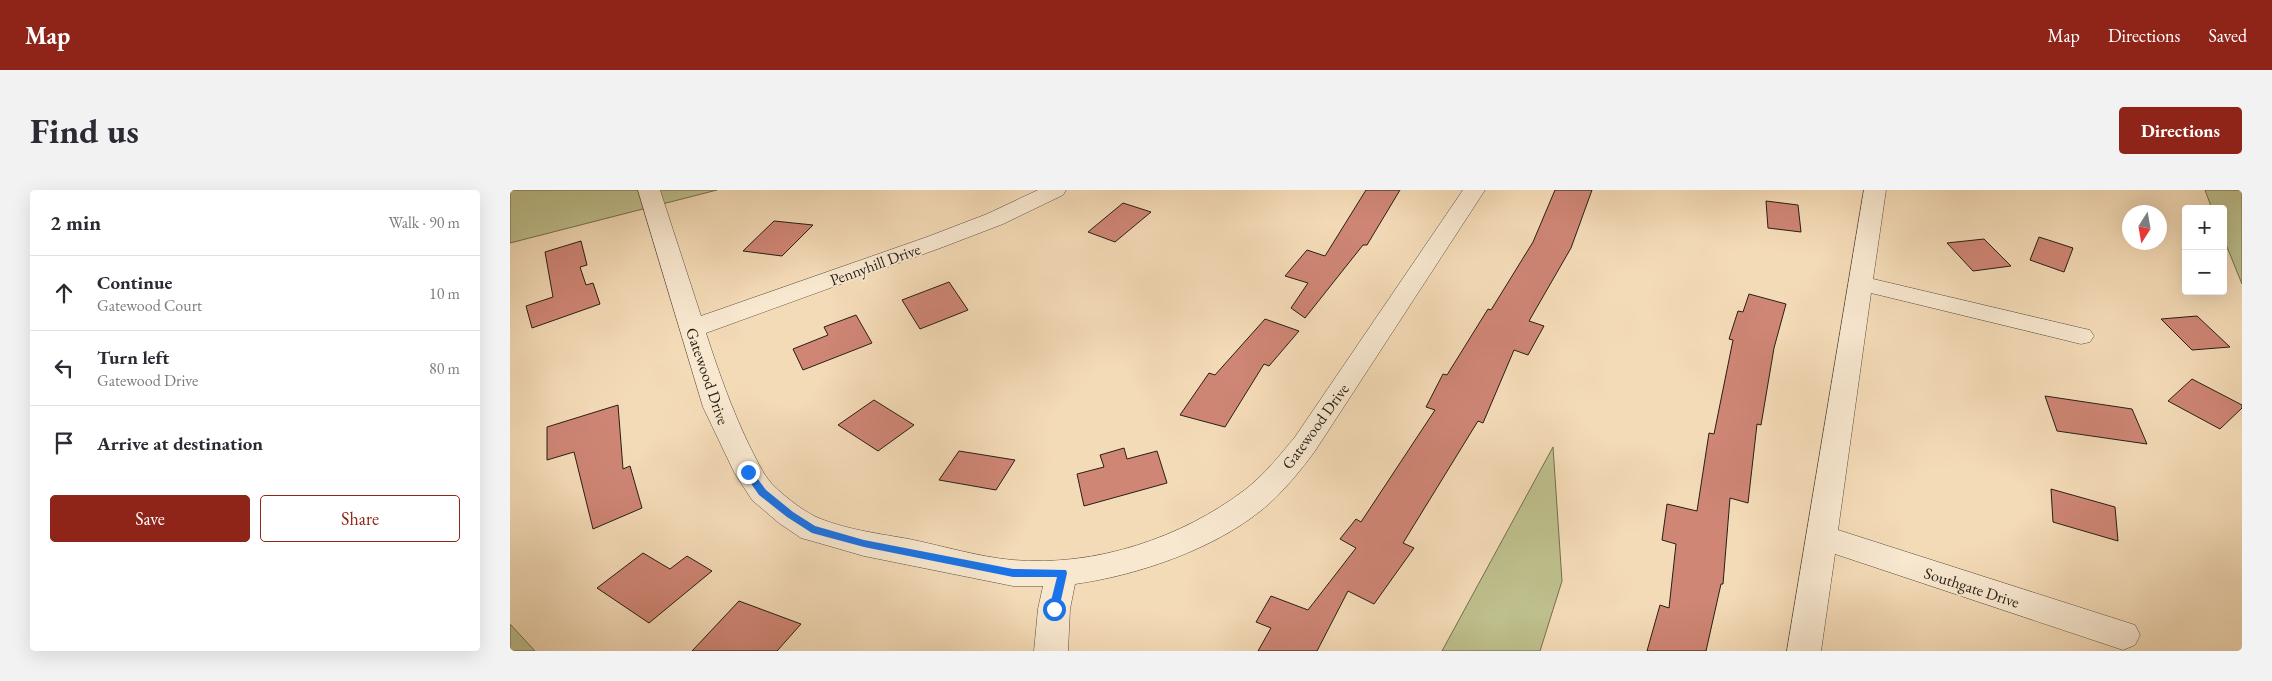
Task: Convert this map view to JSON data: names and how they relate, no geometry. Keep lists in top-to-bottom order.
{
  "streets": {
    "street": ["Pennyhill Drive", "Gatewood Drive", "Southgate Drive"]
  },
  "crossings": [
    ["Pennyhill Drive", "Gatewood Drive"]
  ],
  "north": "bottom",
  "page": {
    "header": "Map",
    "nav": ["Map", "Directions", "Saved"],
    "buttons": [
      "Directions",
      ["Save", "Share"]
    ],
    "title": "Find us",
    "heading": ["2 min", "Walk · 90 m"],
    "map_buttons": ["+", "−"],
    "list": [
      ["Continue", "Gatewood Court", "10 m"],
      ["Turn left", "Gatewood Drive", "80 m"],
      "Arrive at destination"
    ]
  }
}
